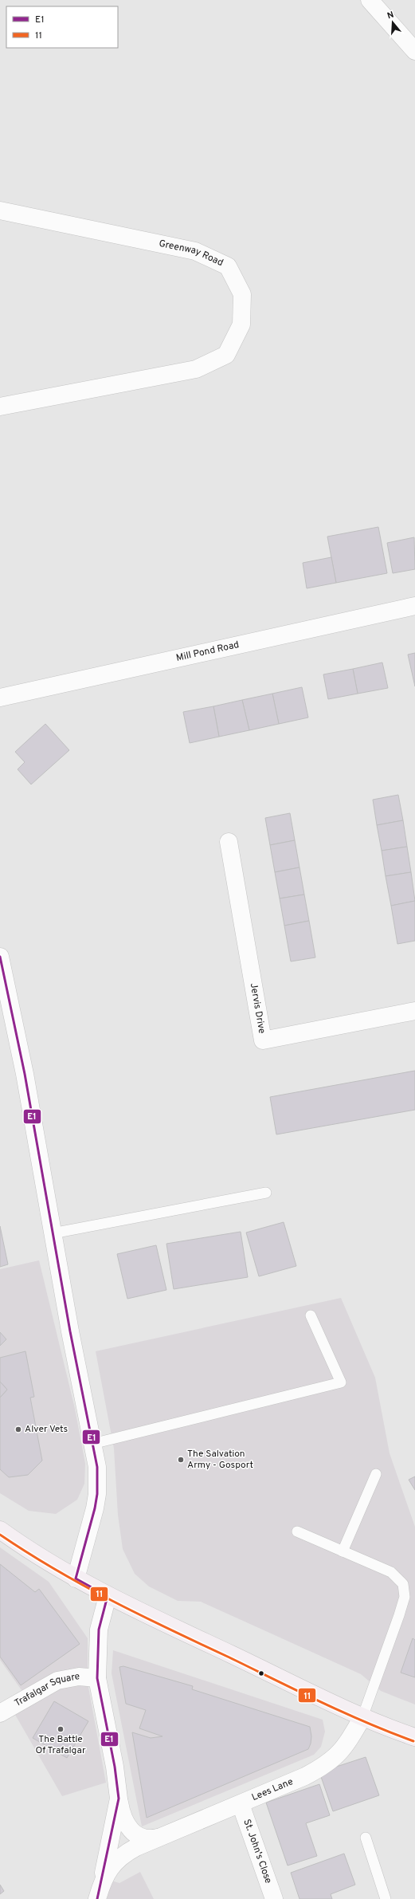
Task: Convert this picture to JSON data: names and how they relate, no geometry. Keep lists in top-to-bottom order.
{
  "streets": {
    "street": [
      "Greenway Road",
      "Mill Pond Road",
      "Jervis Drive",
      "Trafalgar Square",
      "Lees Lane",
      "St. John's Close"
    ]
  },
  "crossings": [
    ["Lees Lane", "St. John's Close"]
  ],
  "places": ["Alver Vets", "The Salvation Army - Gosport", "The Battle Of Trafalgar"],
  "lines": ["transit line E1", "transit line 11"],
  "legend": ["E1", "11"],
  "north": "top"
}
